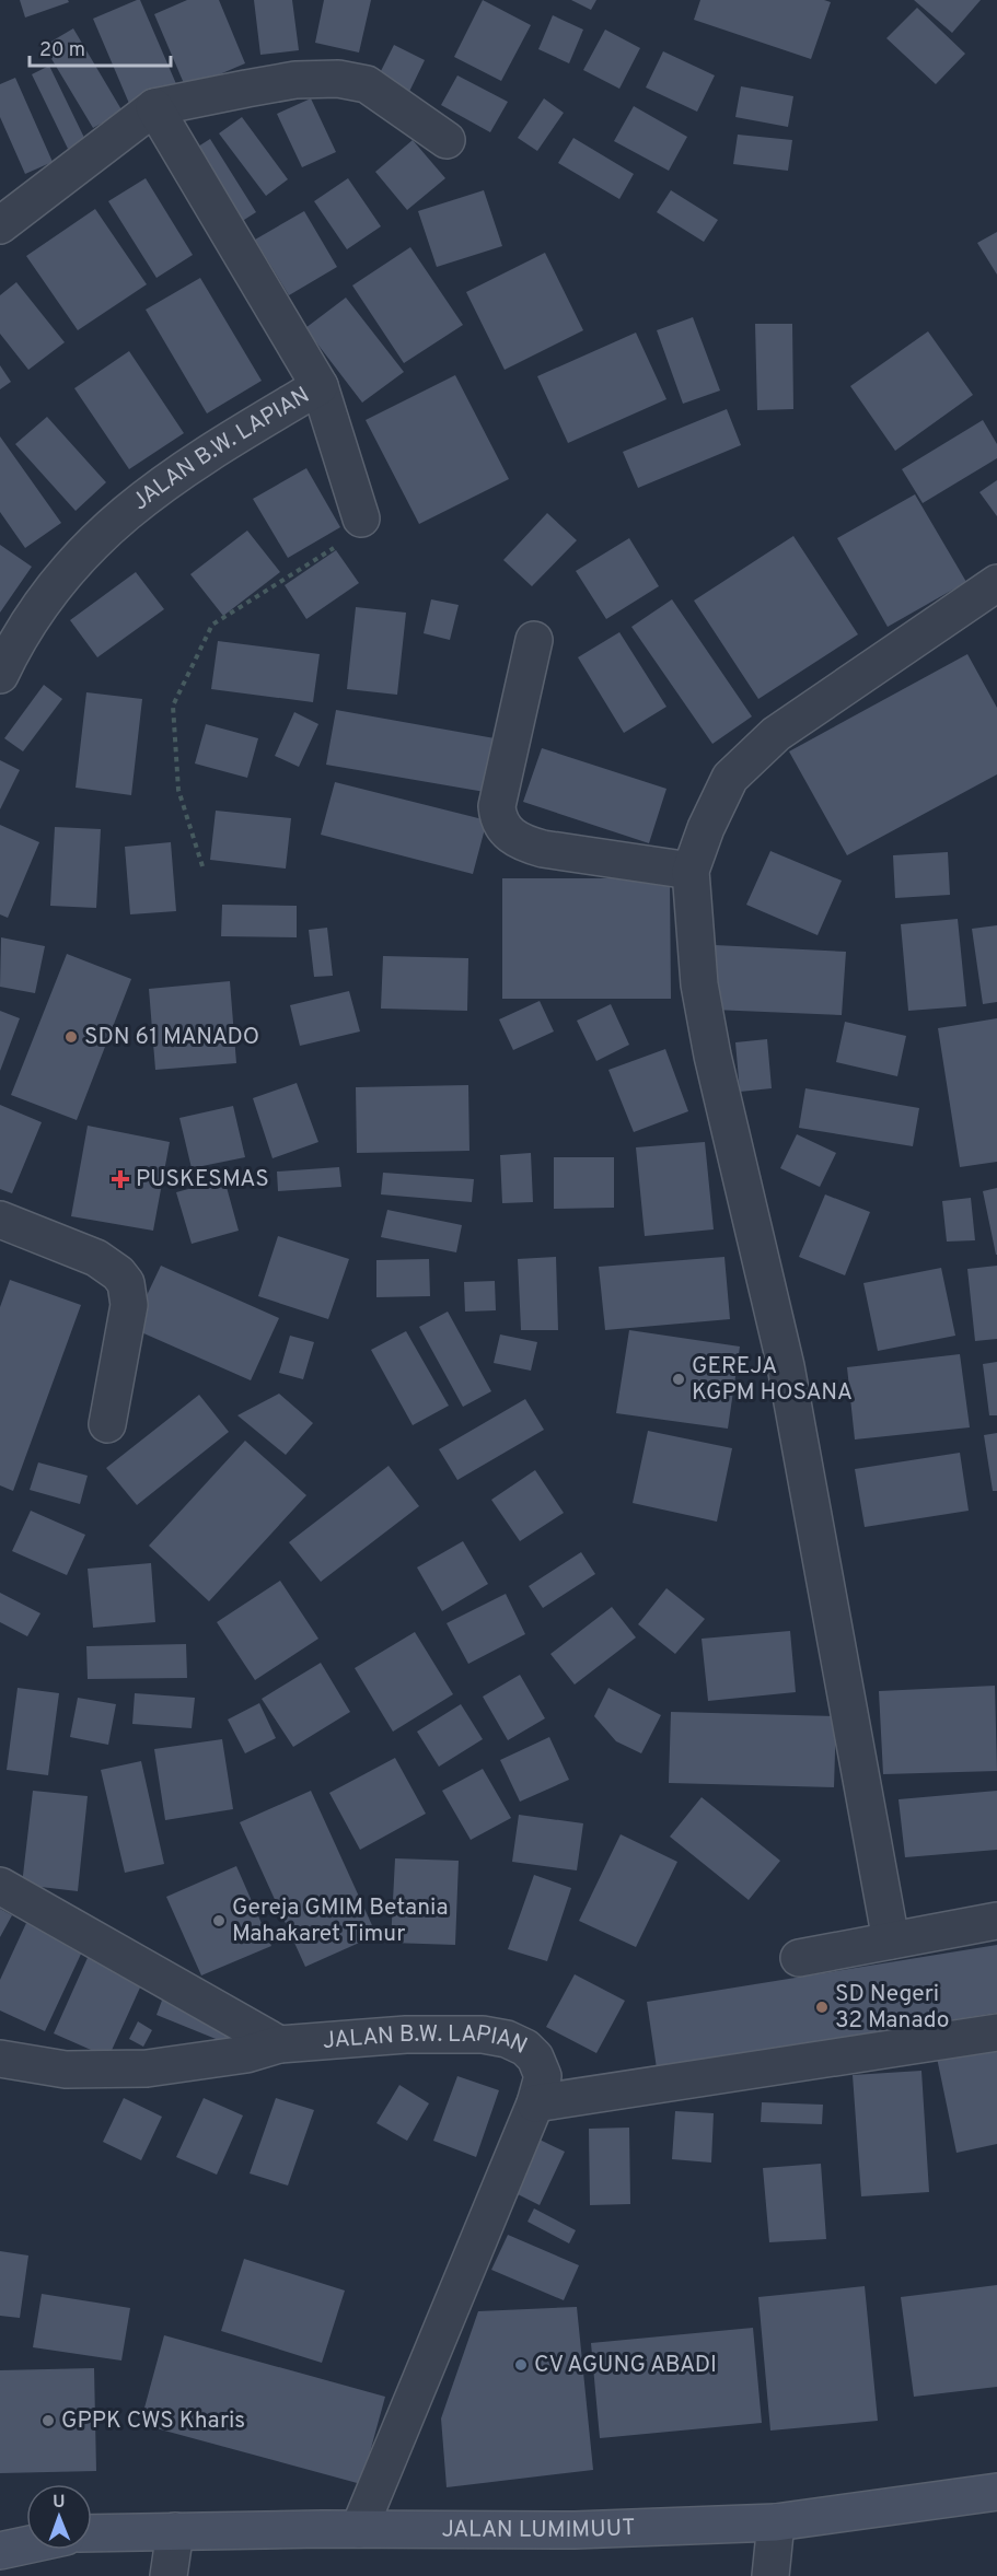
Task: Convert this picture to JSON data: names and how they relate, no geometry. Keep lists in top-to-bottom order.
{
  "streets": {
    "street": ["JALAN B.W. LAPIAN", "JALAN LUMIMUUT"]
  },
  "crossings": [
    ["JALAN B.W. LAPIAN", "JALAN LUMIMUUT"]
  ],
  "places": {
    "other": [
      "SDN 61 MANADO",
      "GEREJA KGPM HOSANA",
      "Gereja GMIM Betania Mahakaret Timur",
      "SD Negeri 32 Manado",
      "CV AGUNG ABADI",
      "GPPK CWS Kharis"
    ],
    "health": ["PUSKESMAS"]
  },
  "scale_bar": "20 m",
  "north": "top"
}
